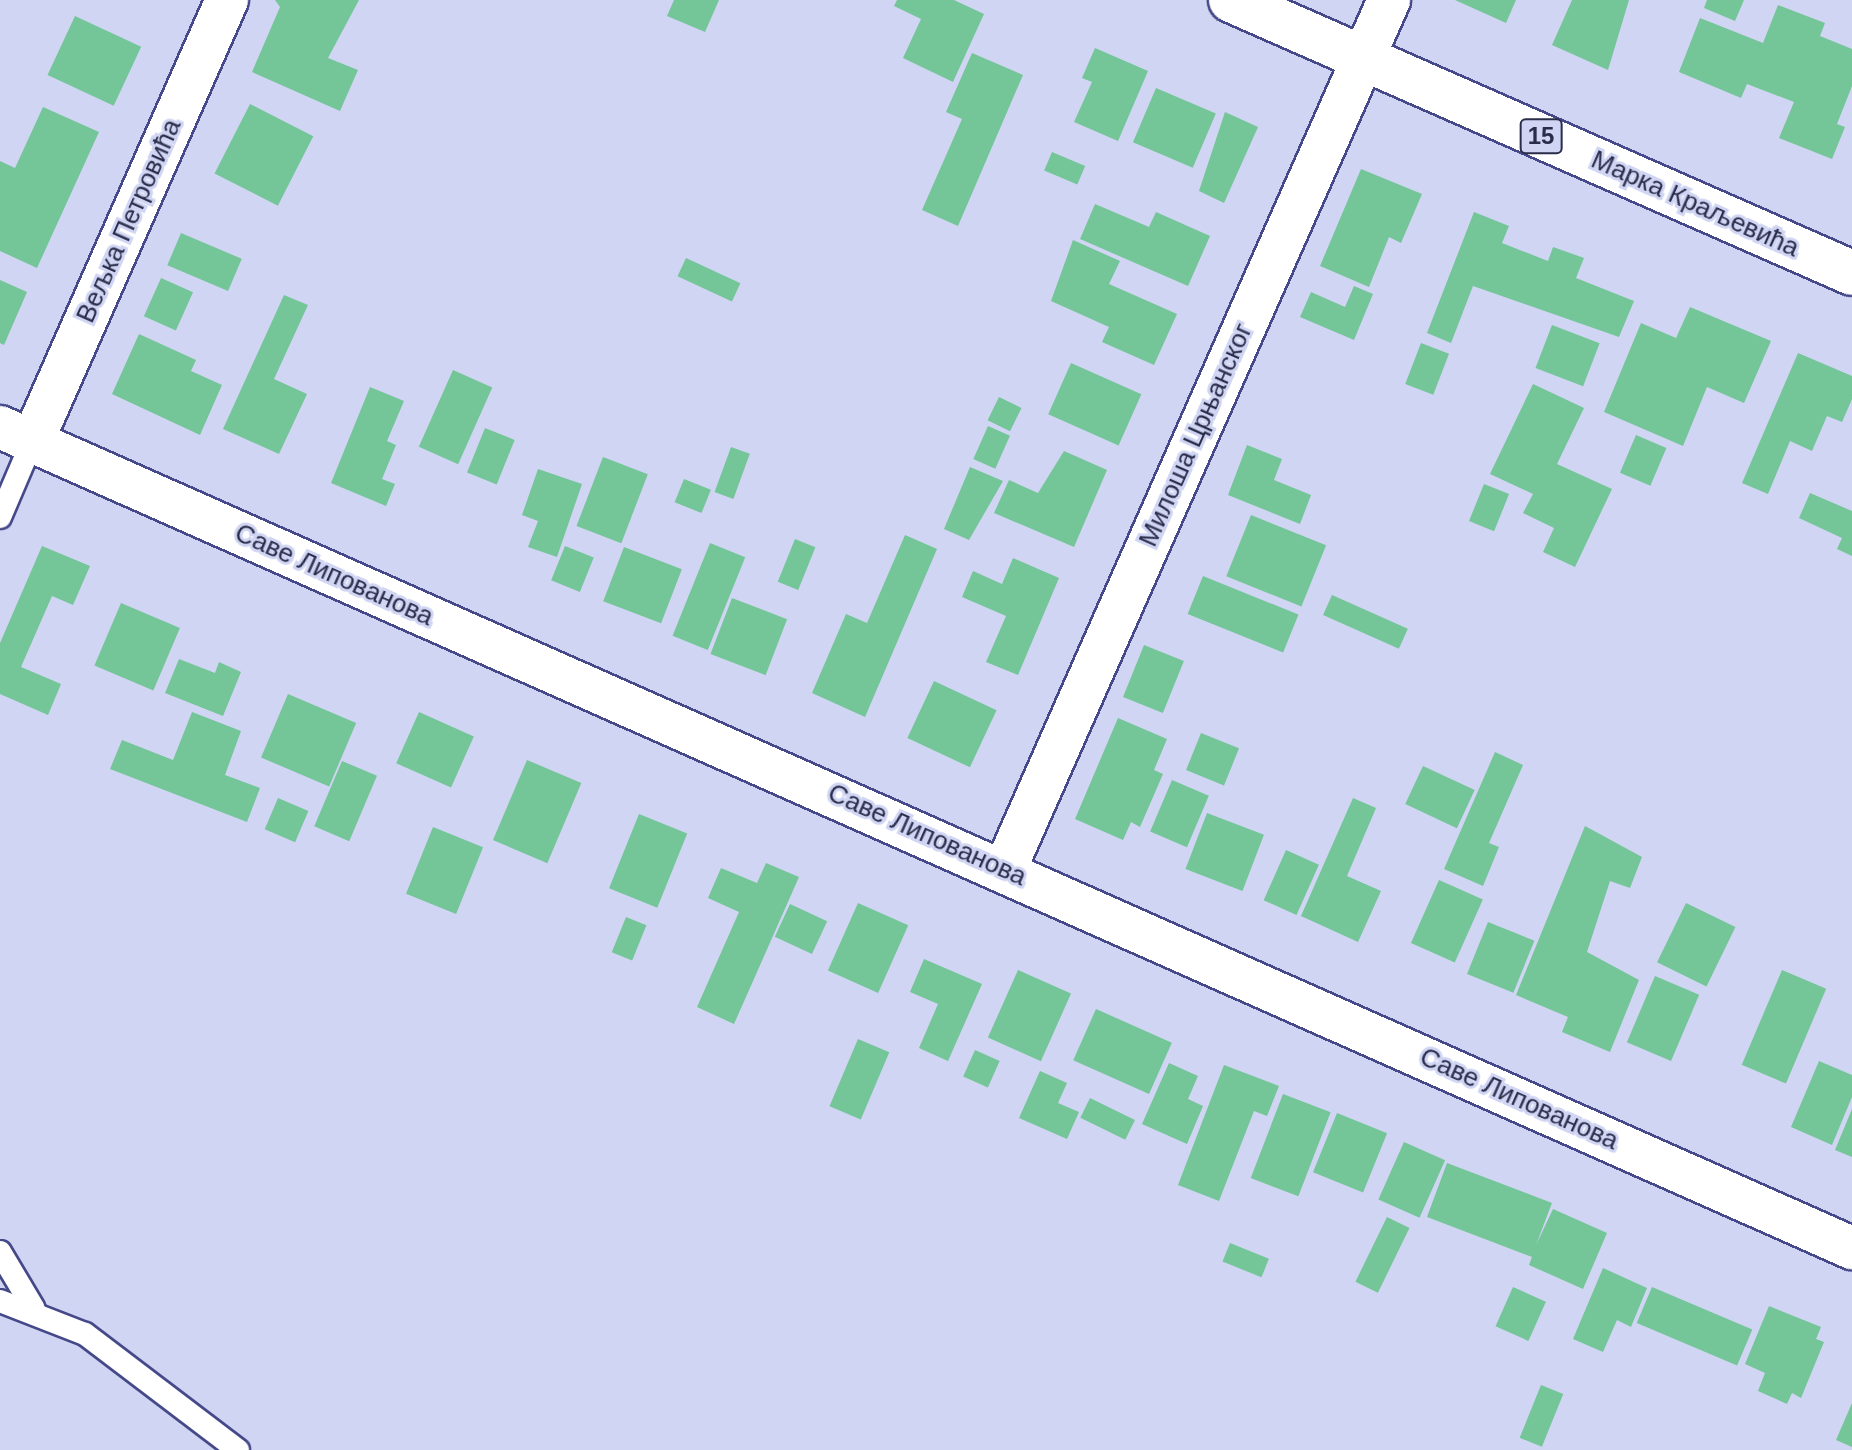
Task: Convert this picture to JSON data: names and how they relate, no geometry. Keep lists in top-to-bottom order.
{
  "streets": {
    "main road": ["15", "Марка Краљевића"],
    "street": ["Вељка Петровића", "Милоша Црњанског", "Саве Липованова"]
  },
  "crossings": [
    ["Марка Краљевића", "Милоша Црњанског"],
    ["Вељка Петровића", "Саве Липованова"],
    ["Милоша Црњанског", "Саве Липованова"]
  ]
}
